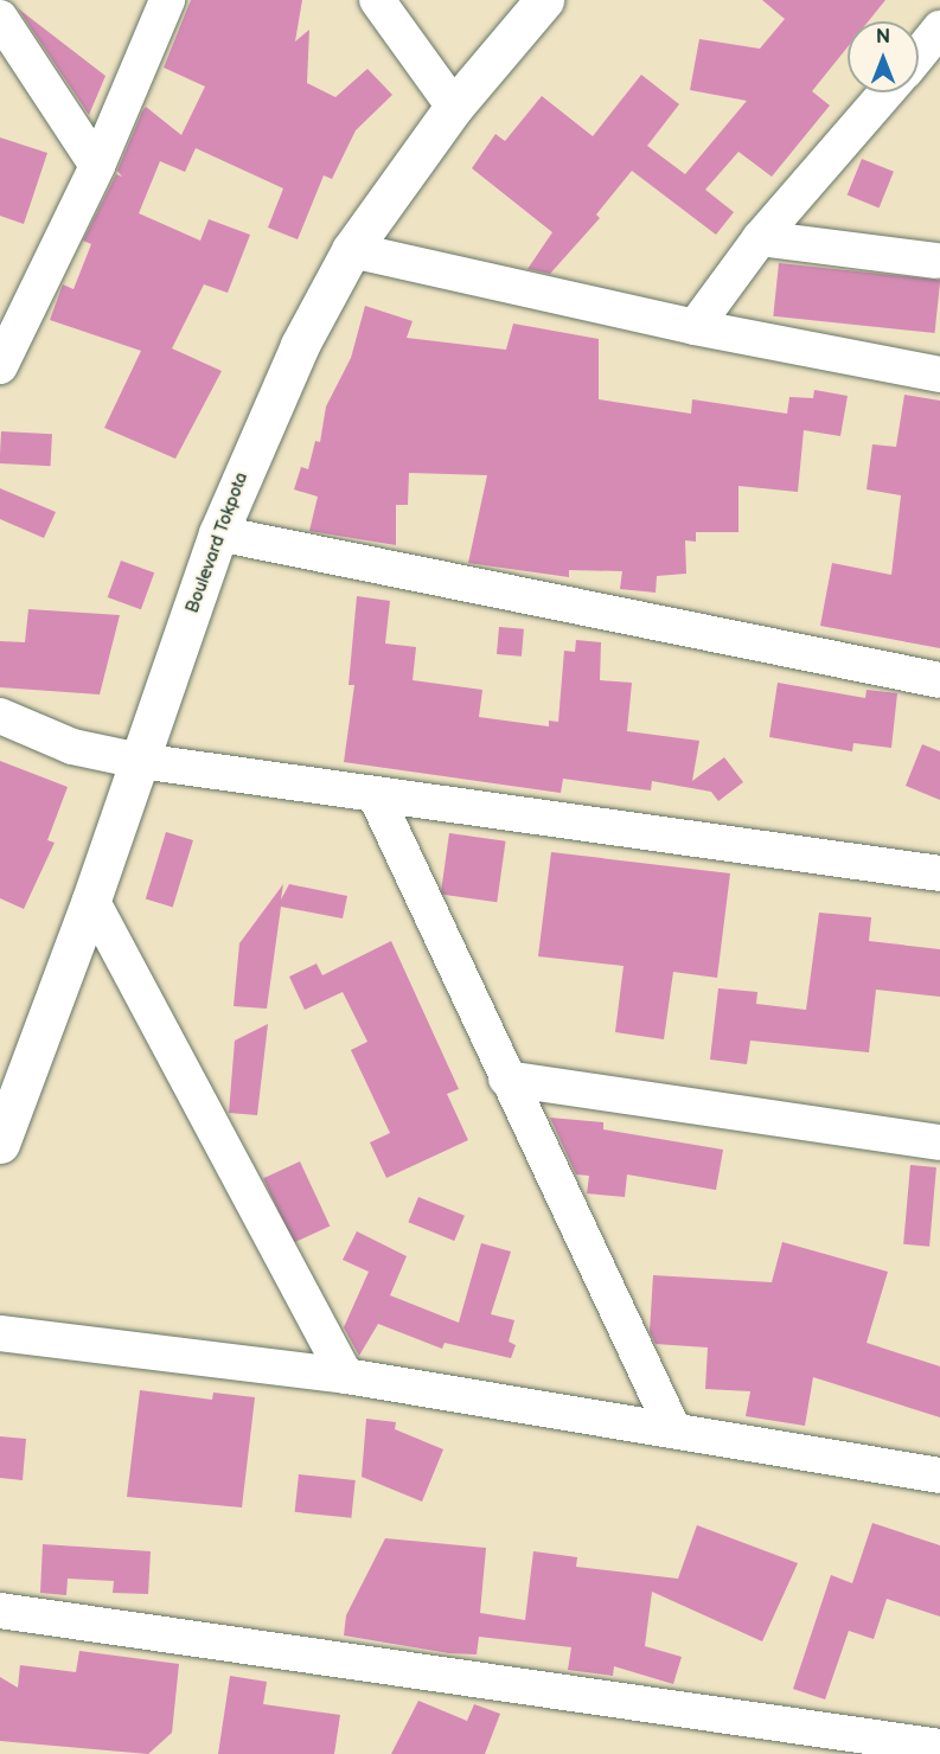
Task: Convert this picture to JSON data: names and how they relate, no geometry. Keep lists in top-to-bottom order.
{
  "streets": {
    "street": ["Boulevard Tokpota"]
  },
  "north": "top"
}
